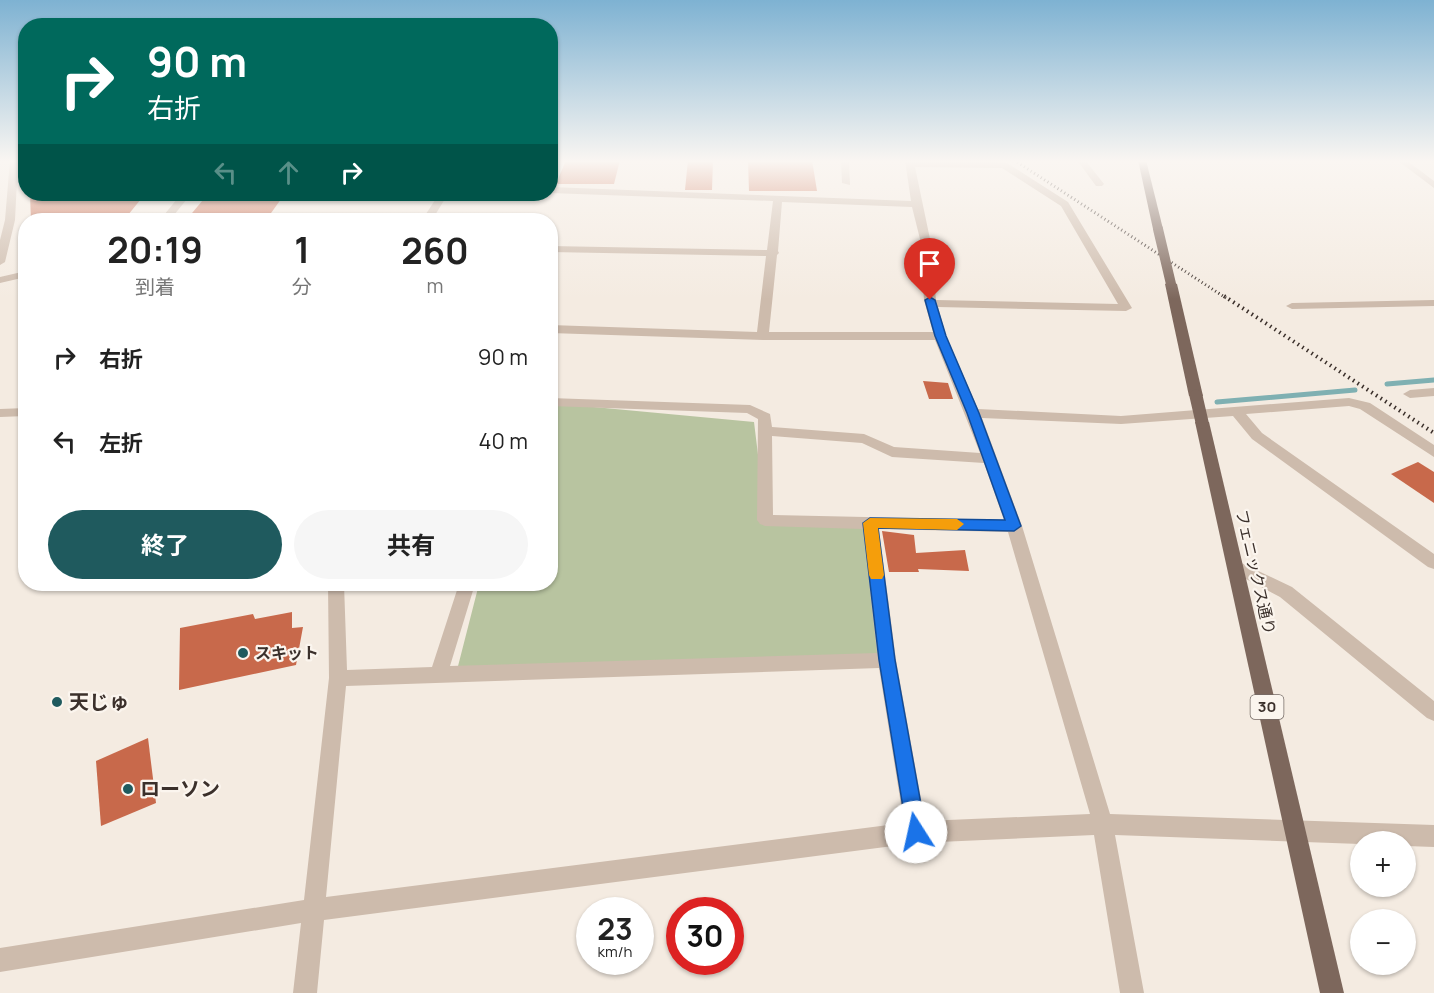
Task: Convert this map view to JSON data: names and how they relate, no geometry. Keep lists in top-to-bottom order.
{
  "streets": {
    "main road": ["フェニックス通り", "30"]
  },
  "places": ["スキット", "天じゅ", "ローソン"],
  "page": {
    "turn": ["90 m", "右折"],
    "eta": [
      "20:19",
      "到着",
      "1",
      "分",
      "260",
      "m"
    ],
    "list": [
      {
        "name": "右折",
        "value": "90 m"
      },
      {
        "name": "左折",
        "value": "40 m"
      }
    ],
    "buttons": ["終了", "共有"],
    "map_buttons": ["+", "−"],
    "speed": "23 km/h",
    "limit": "30"
  }
}
